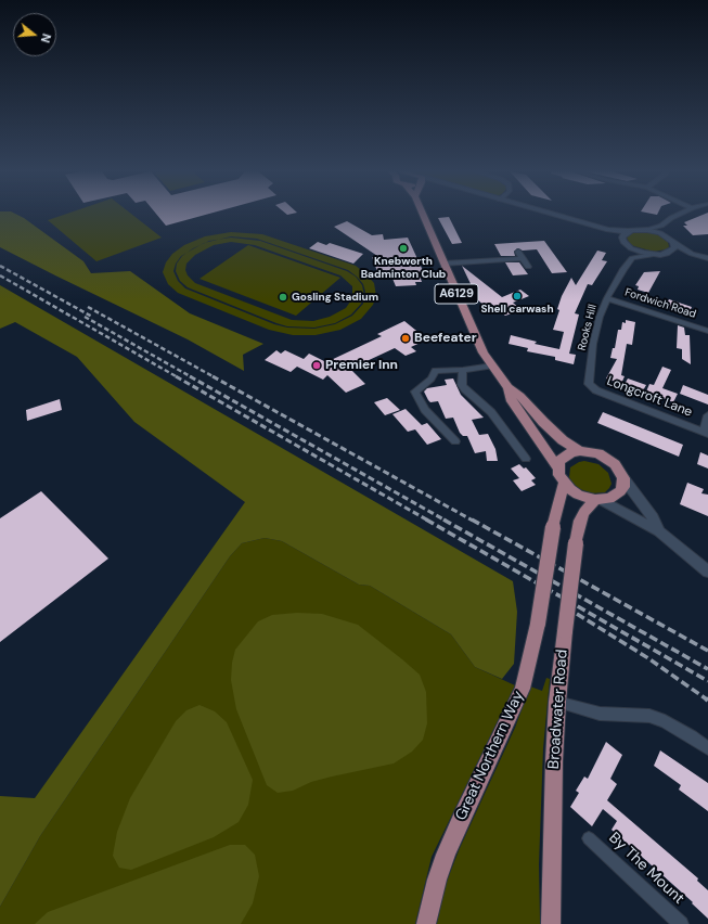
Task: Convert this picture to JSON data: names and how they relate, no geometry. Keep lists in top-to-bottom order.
{
  "streets": {
    "main road": ["A6129", "Broadwater Road", "Great Northern Way"],
    "street": [
      "Fordwich Road",
      "Rooks Hill",
      "Longcroft Lane",
      "By The Mount"
    ]
  },
  "crossings": [
    ["A6129", "Broadwater Road"],
    ["A6129", "Great Northern Way"],
    ["Fordwich Road", "Rooks Hill"],
    ["Rooks Hill", "Longcroft Lane"],
    ["Broadwater Road", "Great Northern Way"]
  ],
  "places": [
    "Knebworth Badminton Club",
    "Shell carwash",
    "Gosling Stadium",
    "Beefeater",
    "Premier Inn"
  ],
  "north": "right"
}
